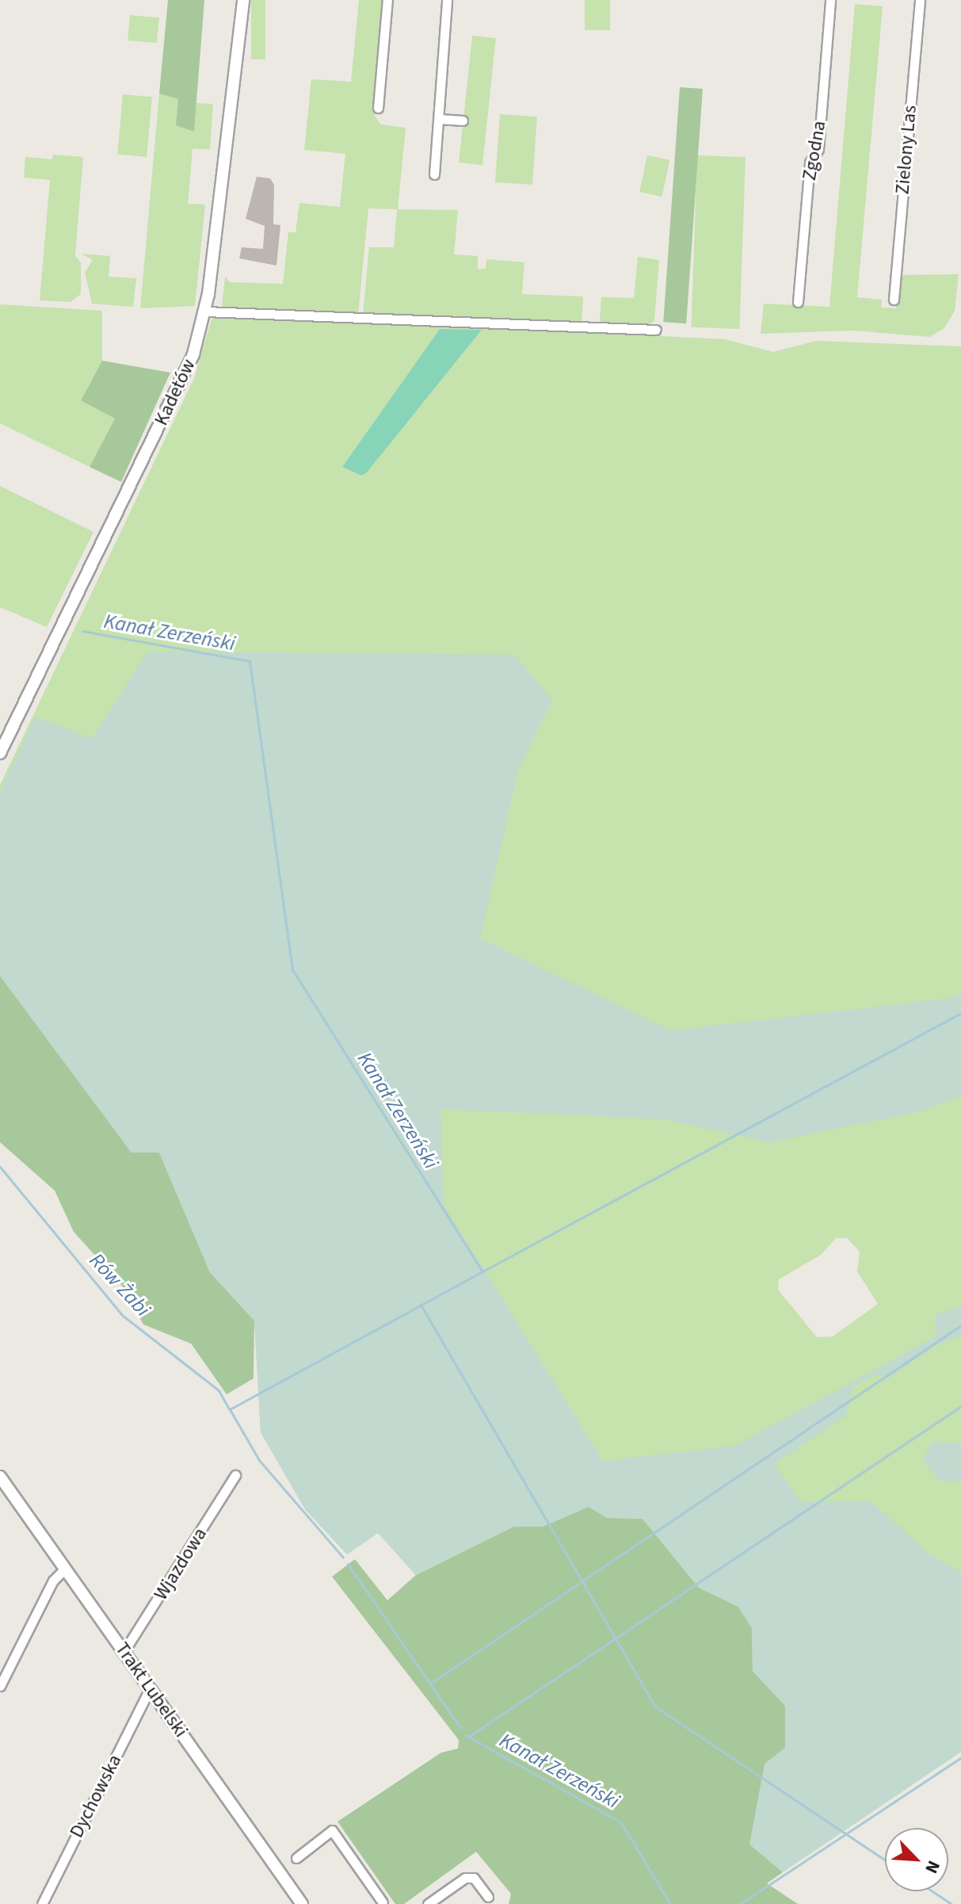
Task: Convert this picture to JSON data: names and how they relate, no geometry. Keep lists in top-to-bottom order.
{
  "streets": {
    "street": [
      "Zielony Las",
      "Zgodna",
      "Kadetów",
      "Wjazdowa",
      "Trakt Lubelski",
      "Dychowska"
    ]
  },
  "crossings": [
    ["Wjazdowa", "Trakt Lubelski"],
    ["Trakt Lubelski", "Dychowska"]
  ],
  "water": ["Kanał Zerzeński", "Rów Żabi"],
  "north": "bottom right"
}
